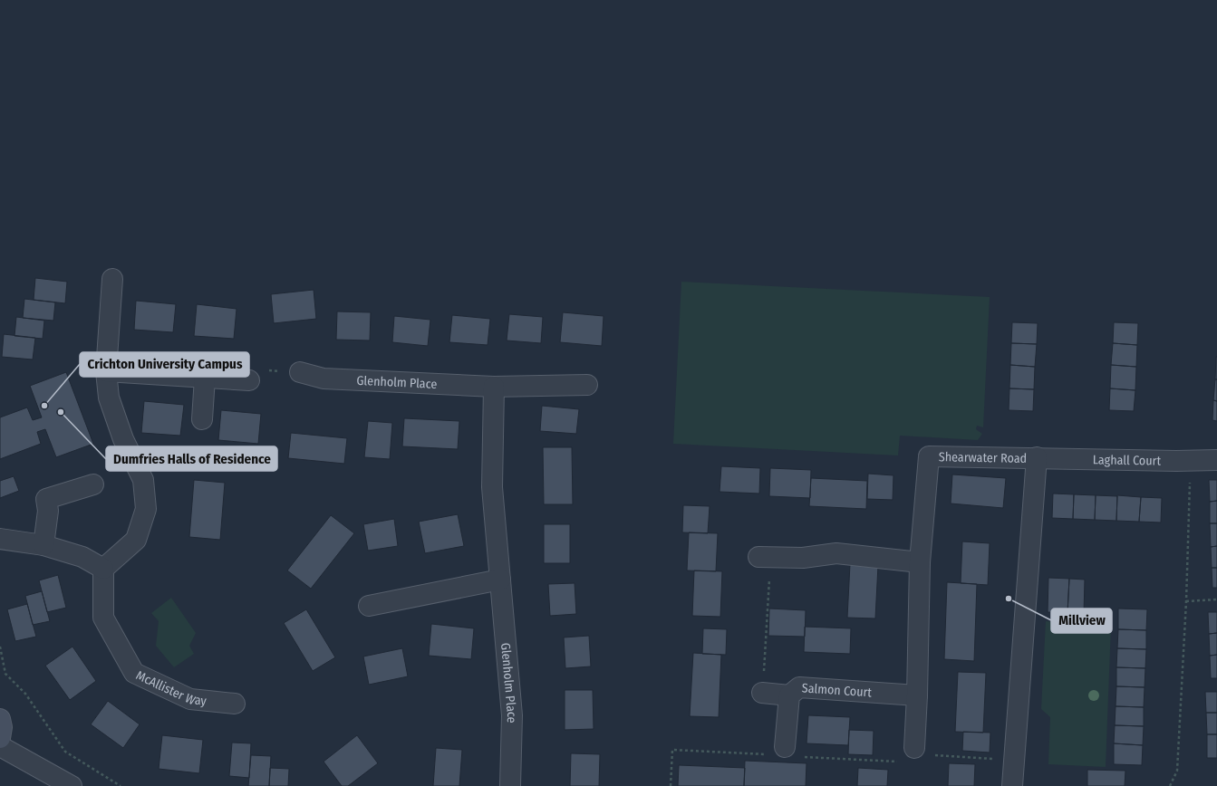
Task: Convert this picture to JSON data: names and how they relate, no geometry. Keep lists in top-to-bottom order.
{
  "streets": {
    "street": [
      "Glenholm Place",
      "Shearwater Road",
      "Laghall Court",
      "McAllister Way",
      "Salmon Court"
    ]
  },
  "crossings": [
    ["Shearwater Road", "Laghall Court"]
  ],
  "places": ["Crichton University Campus", "Dumfries Halls of Residence", "Millview"]
}
